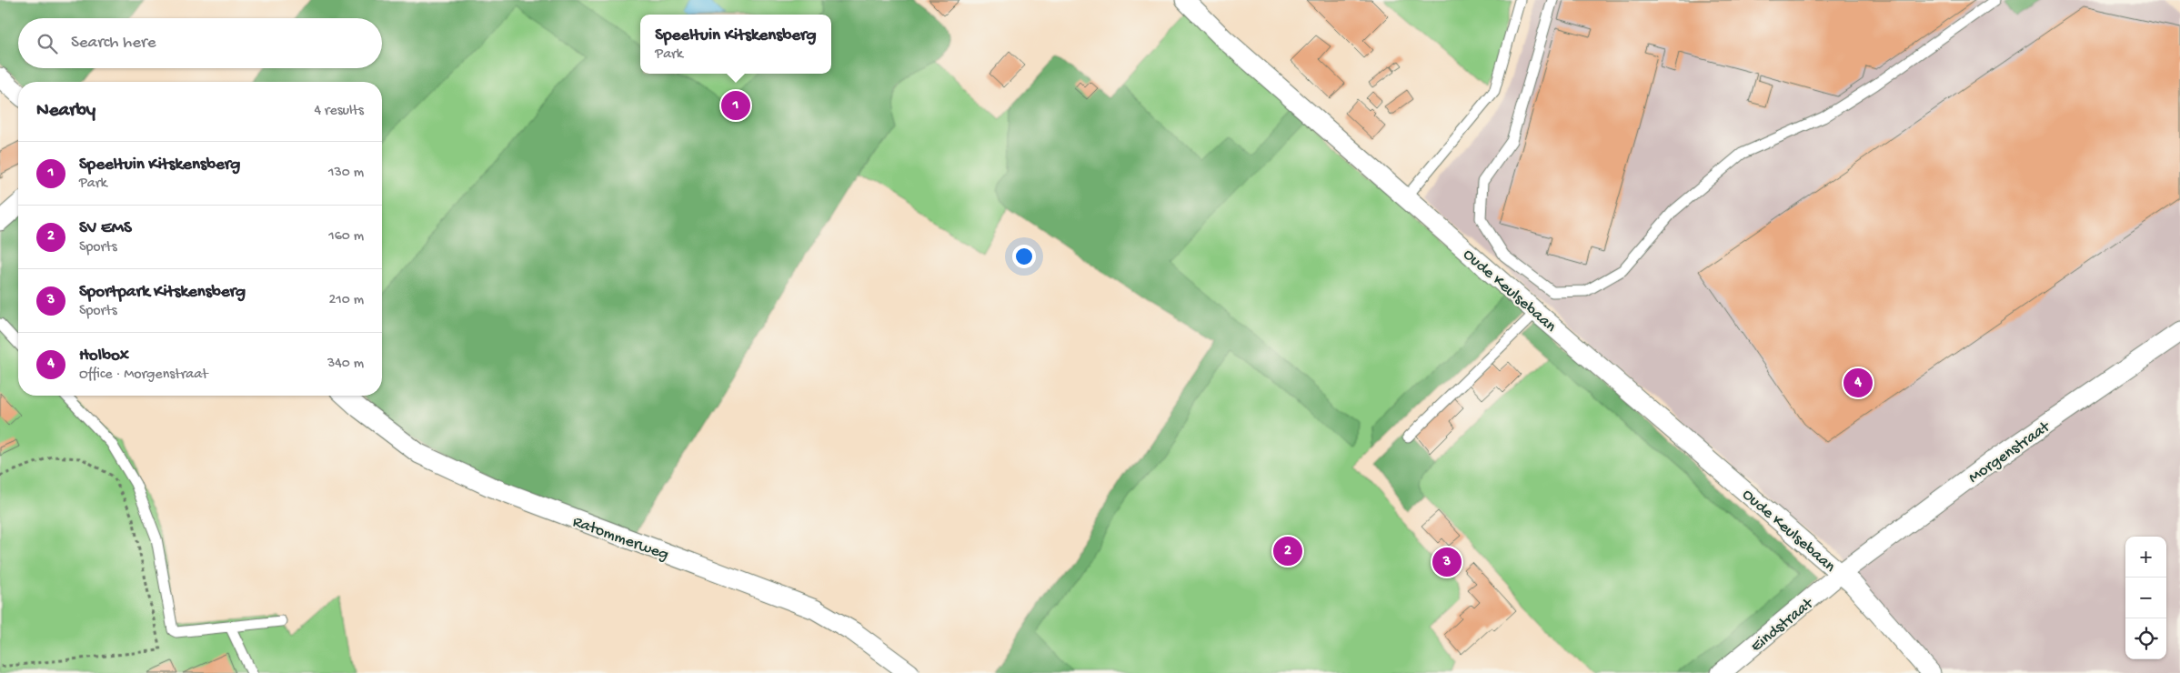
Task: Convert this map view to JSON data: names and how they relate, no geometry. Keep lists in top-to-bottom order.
{
  "streets": {
    "street": [
      "Oude Keulsebaan",
      "Morgenstraat",
      "Ratommerweg",
      "Eindstraat"
    ]
  },
  "crossings": [
    ["Oude Keulsebaan", "Morgenstraat"],
    ["Oude Keulsebaan", "Eindstraat"],
    ["Morgenstraat", "Eindstraat"]
  ],
  "page": {
    "popup": ["Speeltuin Kitskensberg", "Park"],
    "search": "Search here",
    "heading": ["Nearby", "4 results"],
    "pins": [
      "1",
      "4",
      "2",
      "3"
    ],
    "list": [
      {
        "mark": "1",
        "name": "Speeltuin Kitskensberg",
        "note": "Park",
        "value": "130 m"
      },
      {
        "mark": "2",
        "name": "SV EMS",
        "note": "Sports",
        "value": "160 m"
      },
      {
        "mark": "3",
        "name": "Sportpark Kitskensberg",
        "note": "Sports",
        "value": "210 m"
      },
      {
        "mark": "4",
        "name": "Holbox",
        "note": "Office · Morgenstraat",
        "value": "340 m"
      }
    ],
    "map_buttons": ["+", "−"]
  }
}
